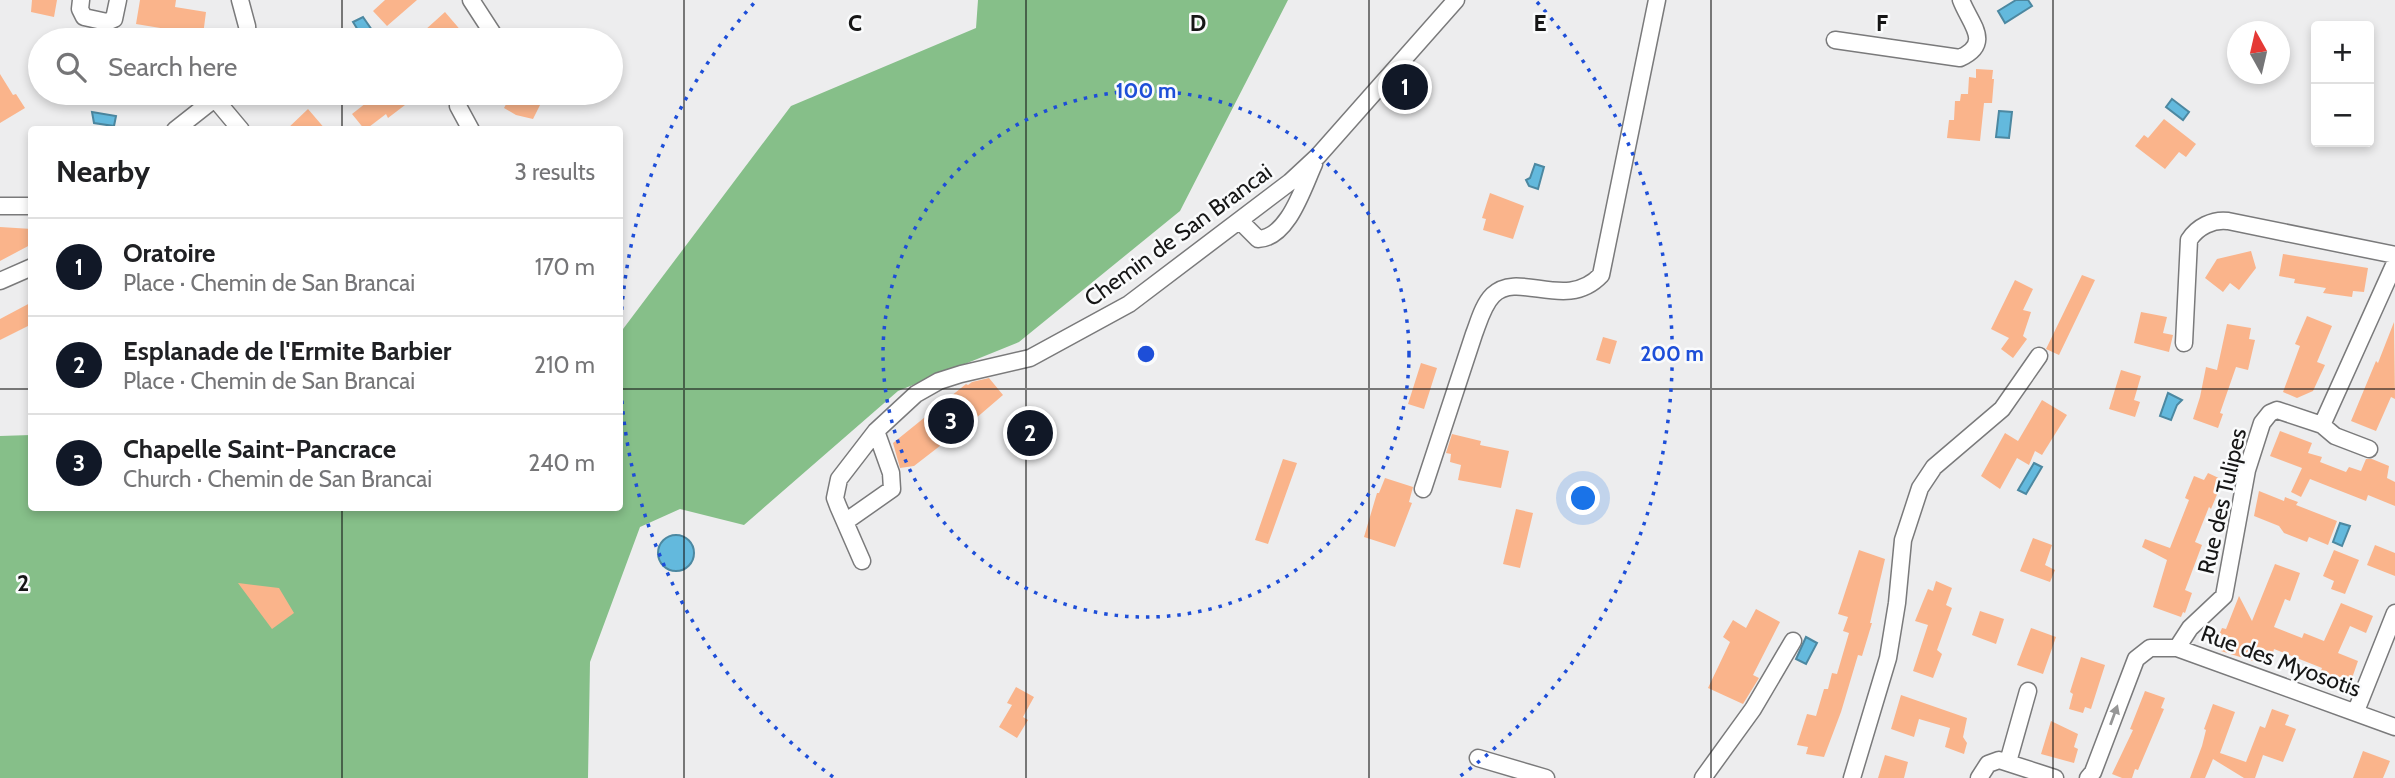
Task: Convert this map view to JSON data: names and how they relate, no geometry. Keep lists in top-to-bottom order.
{
  "streets": {
    "street": ["Chemin de San Brancai", "Rue des Tulipes", "Rue des Myosotis"]
  },
  "crossings": [
    ["Rue des Tulipes", "Rue des Myosotis"]
  ],
  "one_way": ["Rue des Myosotis"],
  "north": "top",
  "page": {
    "map_buttons": ["+", "−"],
    "search": "Search here",
    "pins": ["1", "3", "2"],
    "heading": ["Nearby", "3 results"],
    "list": [
      {
        "mark": "1",
        "name": "Oratoire",
        "note": "Place · Chemin de San Brancai",
        "value": "170 m"
      },
      {
        "mark": "2",
        "name": "Esplanade de l'Ermite Barbier",
        "note": "Place · Chemin de San Brancai",
        "value": "210 m"
      },
      {
        "mark": "3",
        "name": "Chapelle Saint-Pancrace",
        "note": "Church · Chemin de San Brancai",
        "value": "240 m"
      }
    ]
  },
  "grid": {
    "columns": [
      "C",
      "D",
      "E",
      "F"
    ],
    "rows": ["2"]
  },
  "rings": ["100 m", "200 m"]
}
